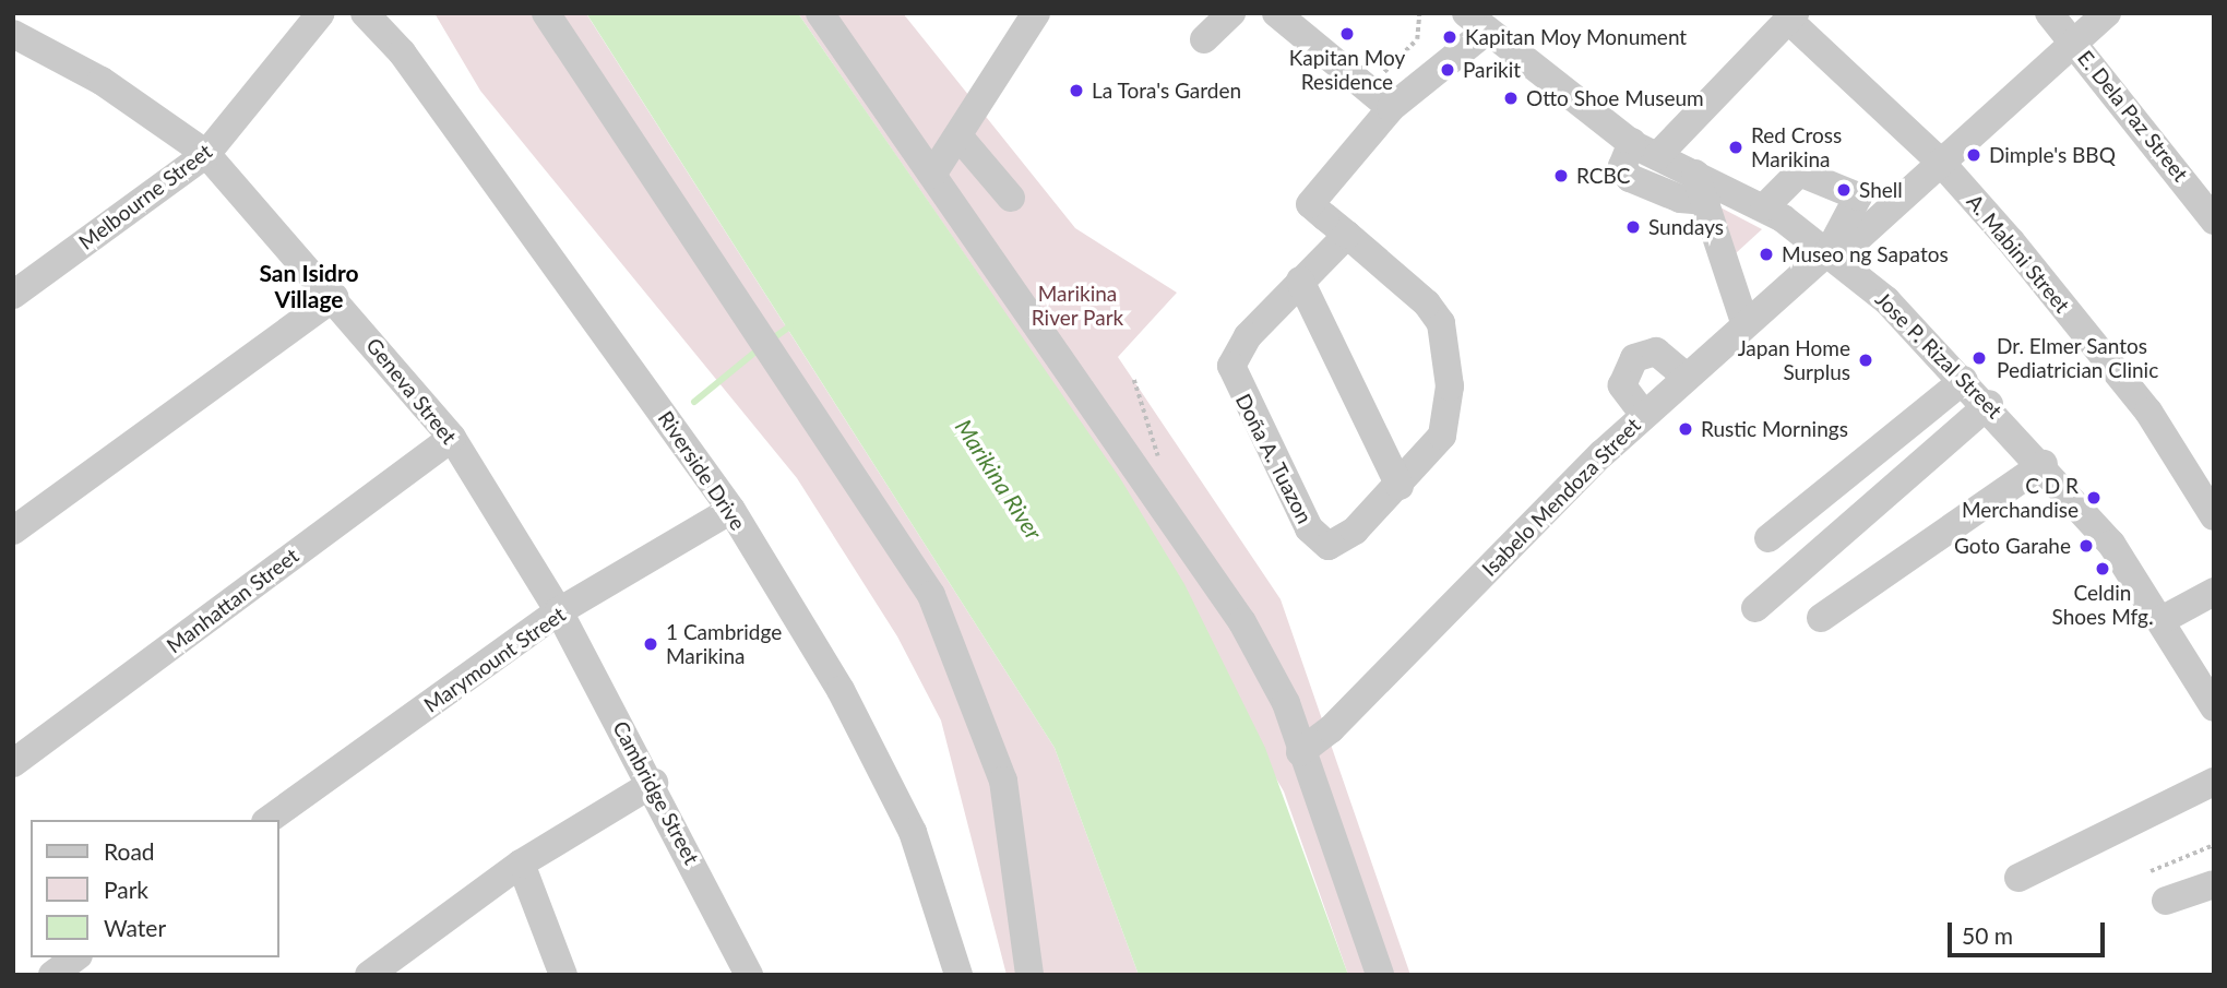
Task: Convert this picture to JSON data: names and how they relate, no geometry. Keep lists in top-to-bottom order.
{
  "streets": {
    "street": [
      "E. Dela Paz Street",
      "Melbourne Street",
      "A. Mabini Street",
      "Jose P. Rizal Street",
      "Geneva Street",
      "Doña A. Tuazon",
      "Riverside Drive",
      "Isabelo Mendoza Street",
      "Manhattan Street",
      "Marymount Street",
      "Cambridge Street"
    ]
  },
  "crossings": [
    ["E. Dela Paz Street", "Isabelo Mendoza Street"],
    ["Melbourne Street", "Geneva Street"],
    ["A. Mabini Street", "Isabelo Mendoza Street"],
    ["Jose P. Rizal Street", "Isabelo Mendoza Street"],
    ["Geneva Street", "Manhattan Street"],
    ["Geneva Street", "Marymount Street"],
    ["Geneva Street", "Cambridge Street"],
    ["Riverside Drive", "Marymount Street"],
    ["Marymount Street", "Cambridge Street"]
  ],
  "districts": ["San Isidro Village"],
  "water": ["Marikina River"],
  "parks": ["Marikina River Park"],
  "places": [
    "Kapitan Moy Residence",
    "Kapitan Moy Monument",
    "Parikit",
    "La Tora's Garden",
    "Otto Shoe Museum",
    "Red Cross Marikina",
    "Dimple's BBQ",
    "RCBC",
    "Shell",
    "Sundays",
    "Museo ng Sapatos",
    "Dr. Elmer Santos Pediatrician Clinic",
    "Japan Home Surplus",
    "Rustic Mornings",
    "C D R Merchandise",
    "Goto Garahe",
    "Celdin Shoes Mfg.",
    "1 Cambridge Marikina"
  ],
  "legend": ["Road", "Park", "Water"],
  "scale_bar": "50 m"
}
